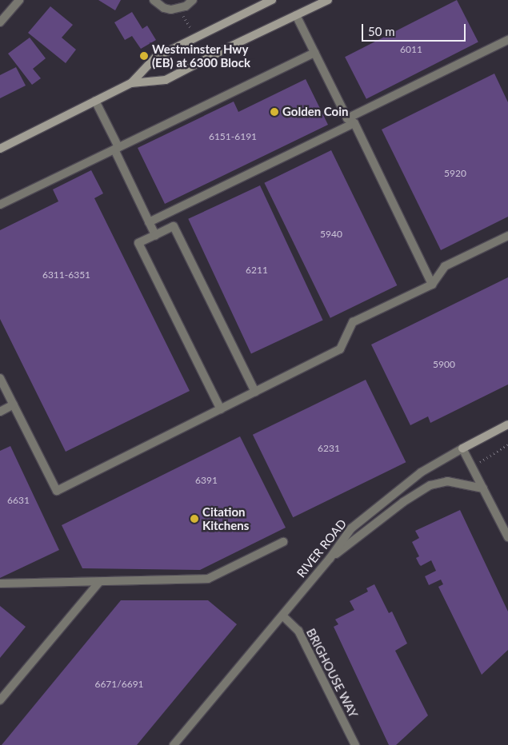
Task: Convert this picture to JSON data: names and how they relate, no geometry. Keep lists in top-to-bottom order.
{
  "streets": {
    "street": ["RIVER ROAD", "BRIGHOUSE WAY"]
  },
  "crossings": [
    ["RIVER ROAD", "BRIGHOUSE WAY"]
  ],
  "places": ["Westminster Hwy (EB) at 6300 Block", "Golden Coin", "Citation Kitchens"],
  "house_numbers": [
    "6011",
    "6151-6191",
    "5920",
    "5940",
    "6211",
    "6311-6351",
    "5900",
    "6231",
    "6391",
    "6631",
    "6671/6691"
  ],
  "scale_bar": "50 m"
}
